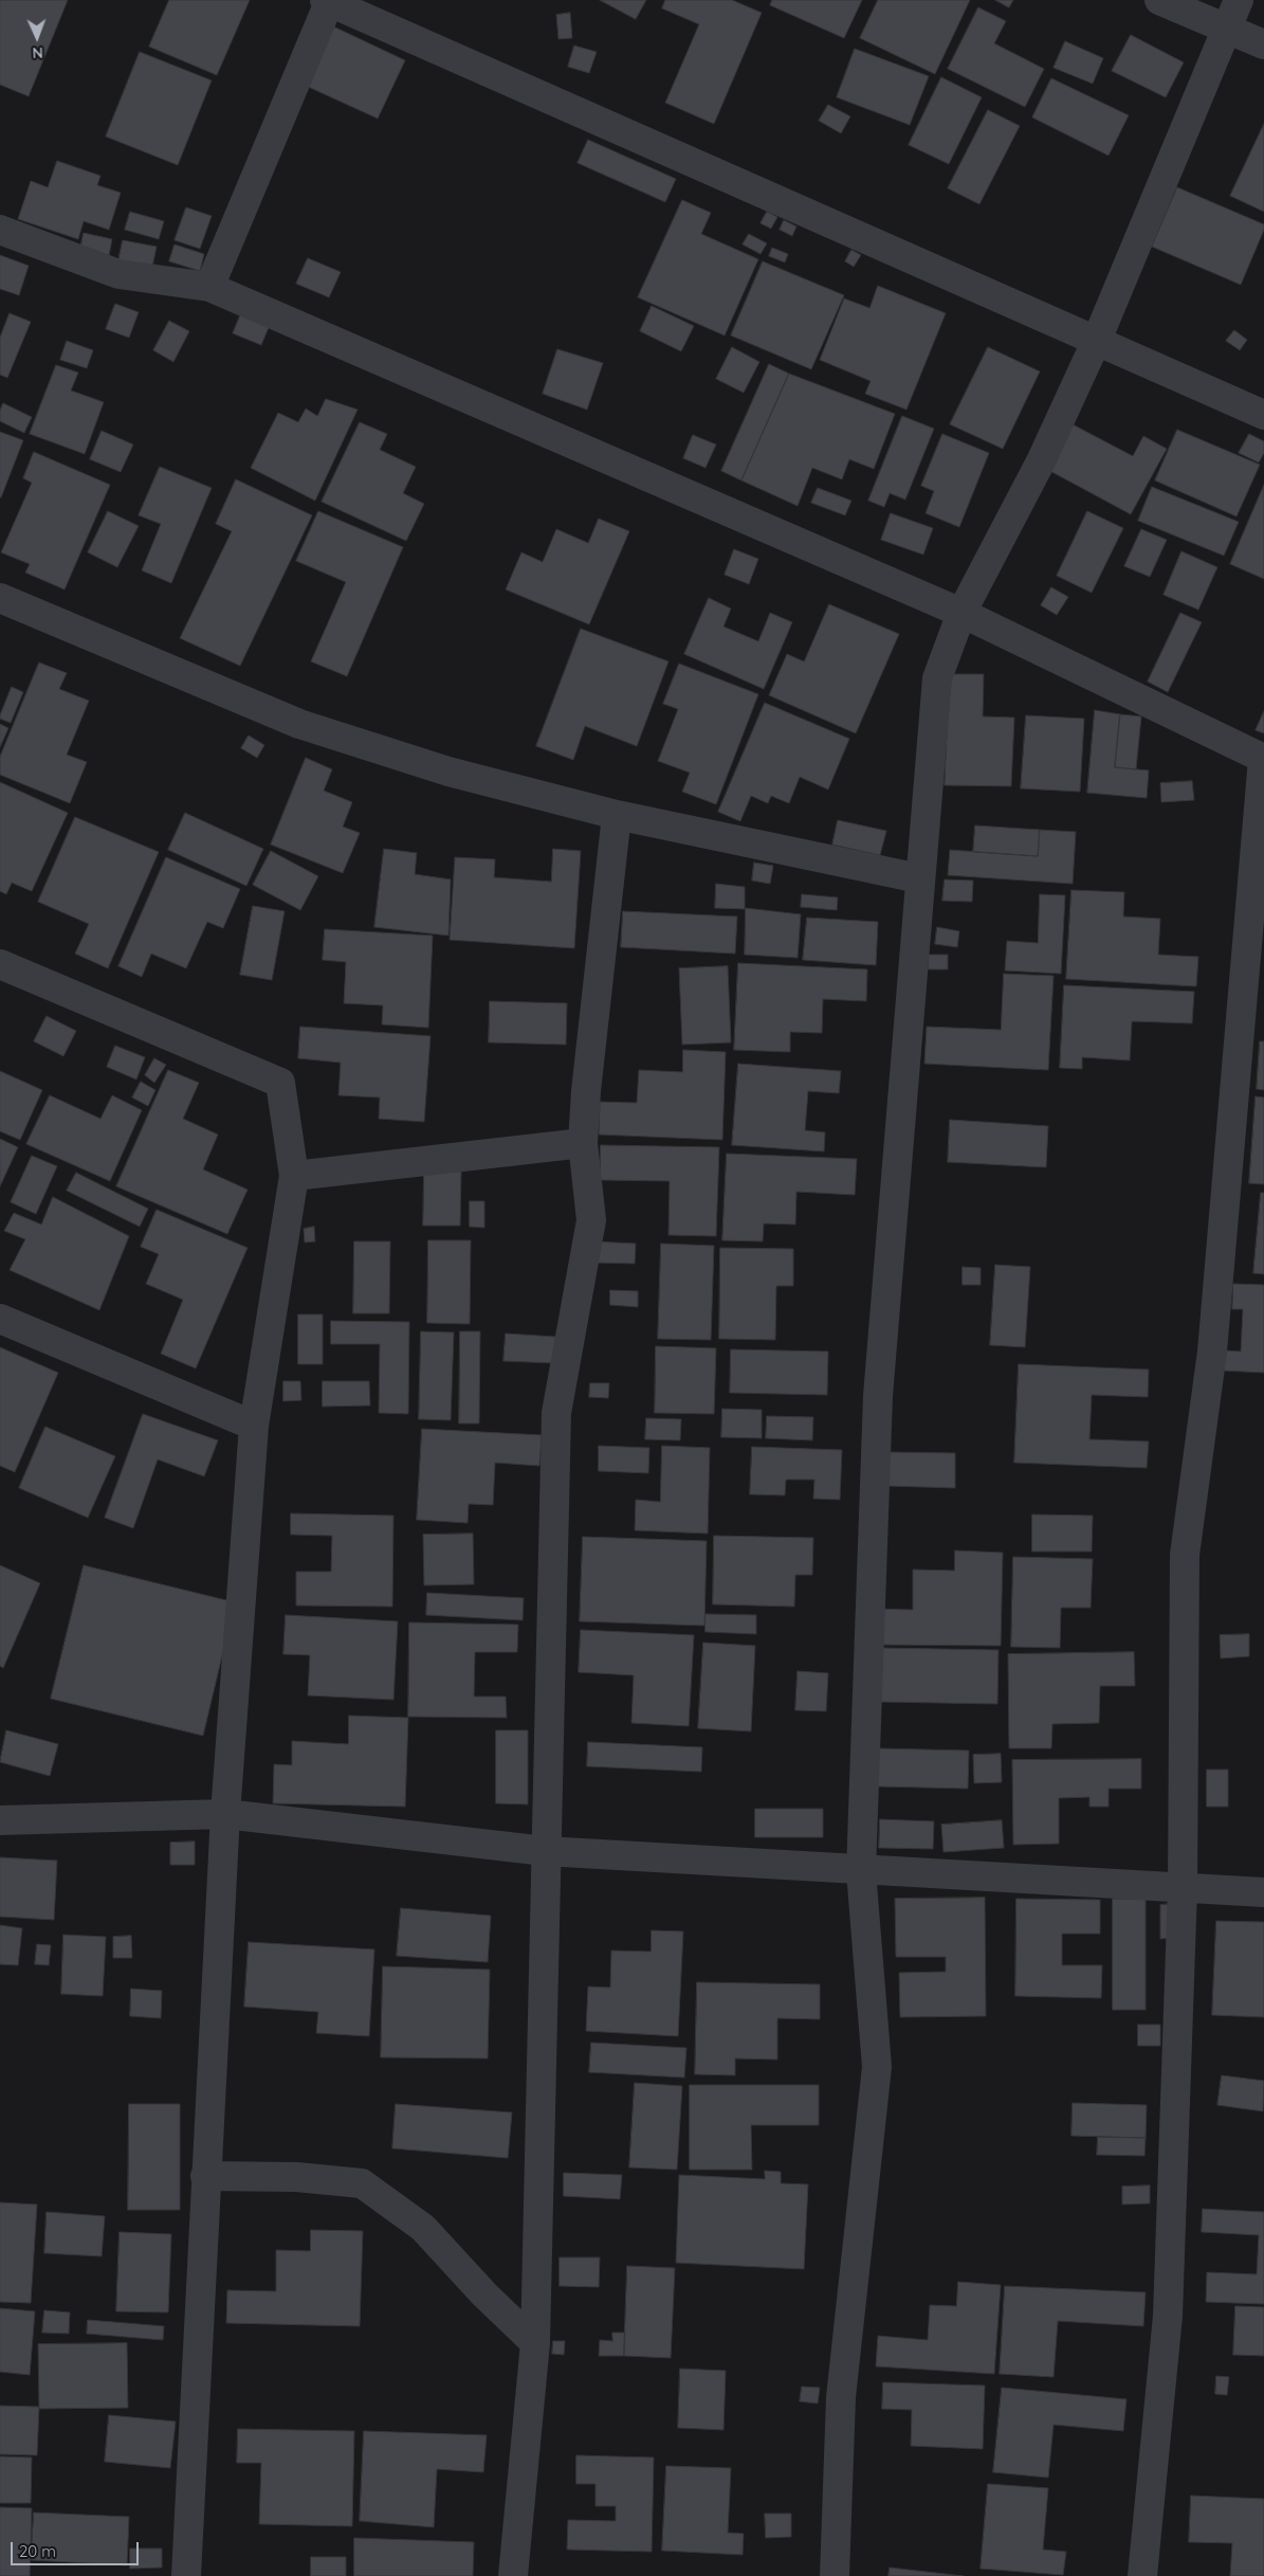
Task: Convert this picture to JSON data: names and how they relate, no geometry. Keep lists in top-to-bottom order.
{
  "scale_bar": "20 m",
  "north": "bottom"
}
